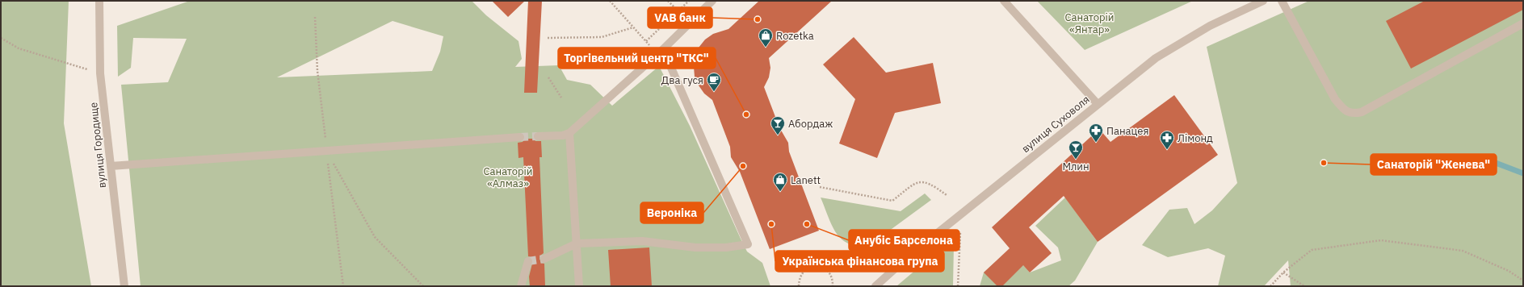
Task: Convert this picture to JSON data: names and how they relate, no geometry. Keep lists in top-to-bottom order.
{
  "streets": {
    "street": ["вулиця Суховоля", "вулиця Городище"]
  },
  "parks": ["Санаторій «Янтар»", "Санаторій «Алмаз»"],
  "places": {
    "other": [
      "VAB банк",
      "Торгівельний центр \"ТКС\"",
      "Санаторій \"Женева\"",
      "Вероніка",
      "Українська фінансова група",
      "Анубіс Барселона"
    ],
    "shop": ["Rozetka", "Lanett"],
    "cafe": ["Два гуся"],
    "bar": ["Абордаж", "Млин"],
    "pharmacy": ["Панацея", "Лімонд"]
  }
}
